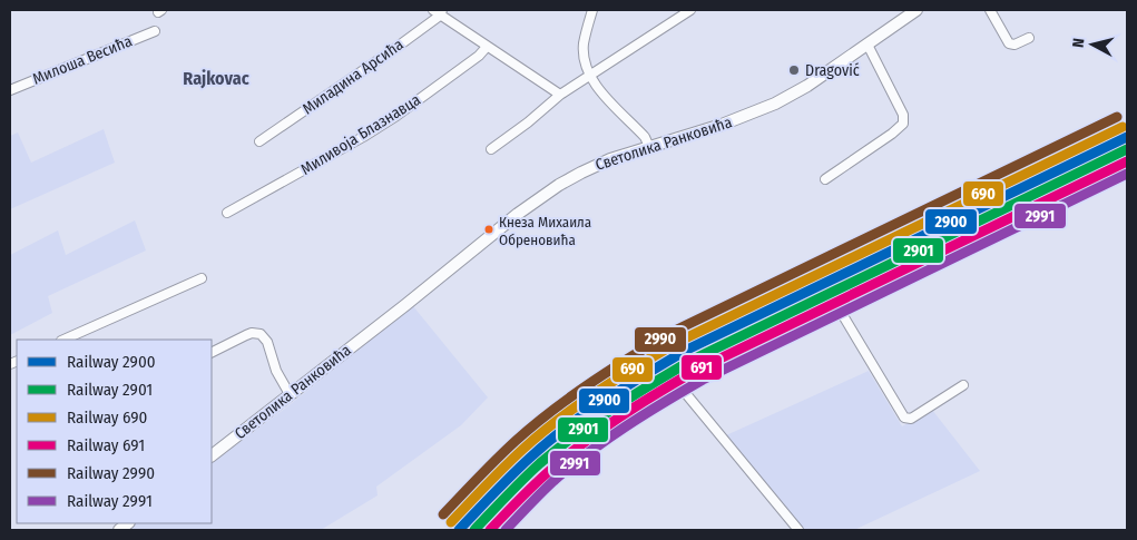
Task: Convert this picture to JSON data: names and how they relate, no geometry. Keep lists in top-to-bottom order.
{
  "streets": {
    "main road": ["Светолика Ранковића"],
    "street": ["Милоша Весића", "Миладина Арсића", "Миливоја Блазнавца"]
  },
  "districts": ["Rajkovac"],
  "places": ["Dragović", "Кнеза Михаила Обреновића"],
  "lines": [
    "rail line 2990",
    "rail line 690",
    "rail line 2900",
    "rail line 2901",
    "rail line 691",
    "rail line 2991"
  ],
  "legend": [
    "Railway 2900",
    "Railway 2901",
    "Railway 690",
    "Railway 691",
    "Railway 2990",
    "Railway 2991"
  ],
  "north": "left"
}
